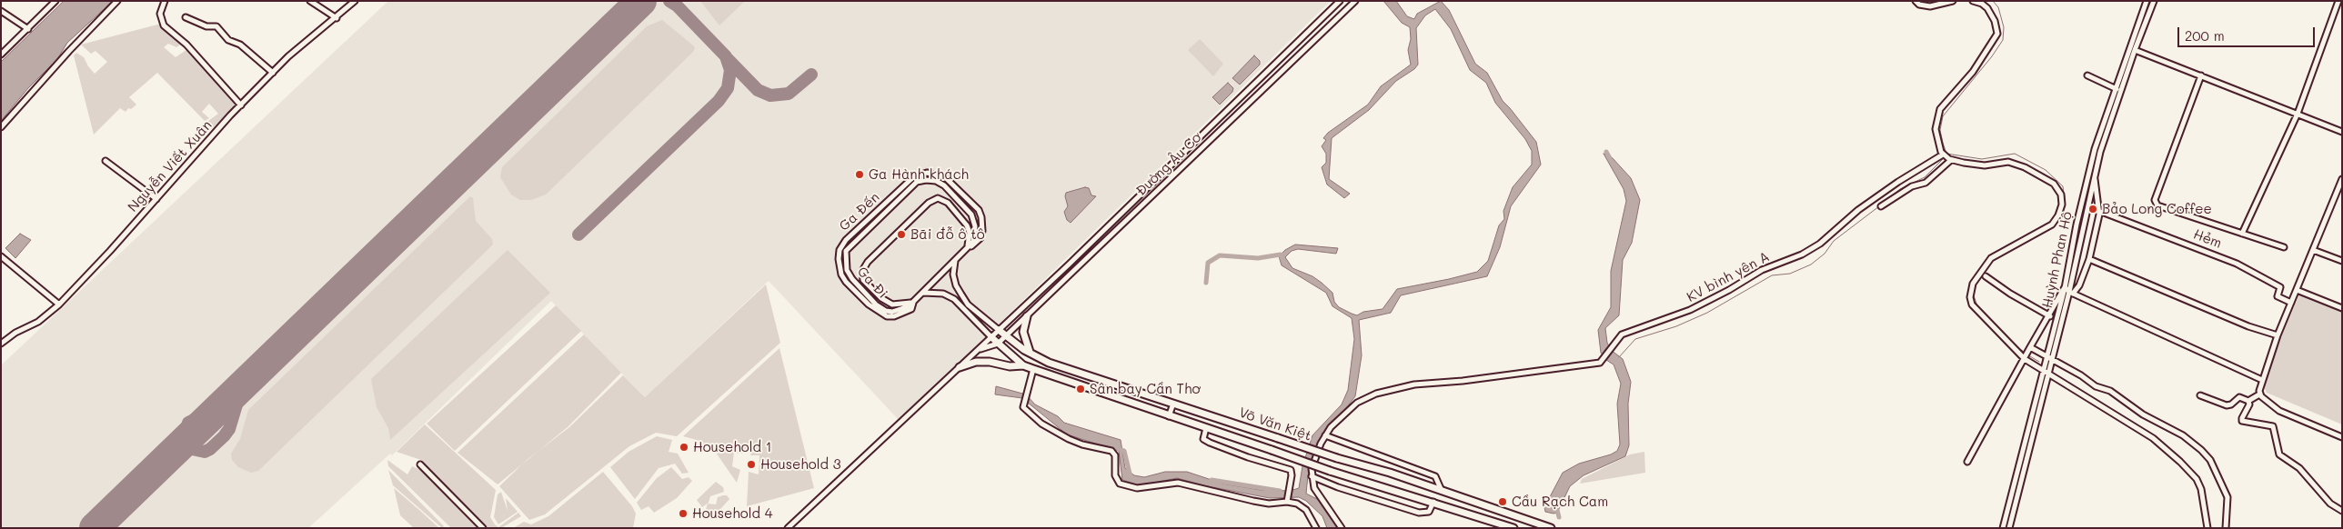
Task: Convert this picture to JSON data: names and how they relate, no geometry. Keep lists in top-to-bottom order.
{
  "streets": {
    "main road": ["Võ Văn Kiệt"],
    "street": [
      "Đường Âu Cơ",
      "Nguyễn Viết Xuân",
      "Ga Đến",
      "Hẻm",
      "Huỳnh Phan Hộ",
      "KV bình yên A",
      "Ga Đi"
    ]
  },
  "crossings": [
    ["Đường Âu Cơ", "Võ Văn Kiệt"],
    ["Ga Đến", "Ga Đi"]
  ],
  "places": [
    "Ga Hành khách",
    "Bảo Long Coffee",
    "Bãi đỗ ô tô",
    "Sân bay Cần Thơ",
    "Household 1",
    "Household 3",
    "Cầu Rạch Cam",
    "Household 4"
  ],
  "scale_bar": "200 m"
}
